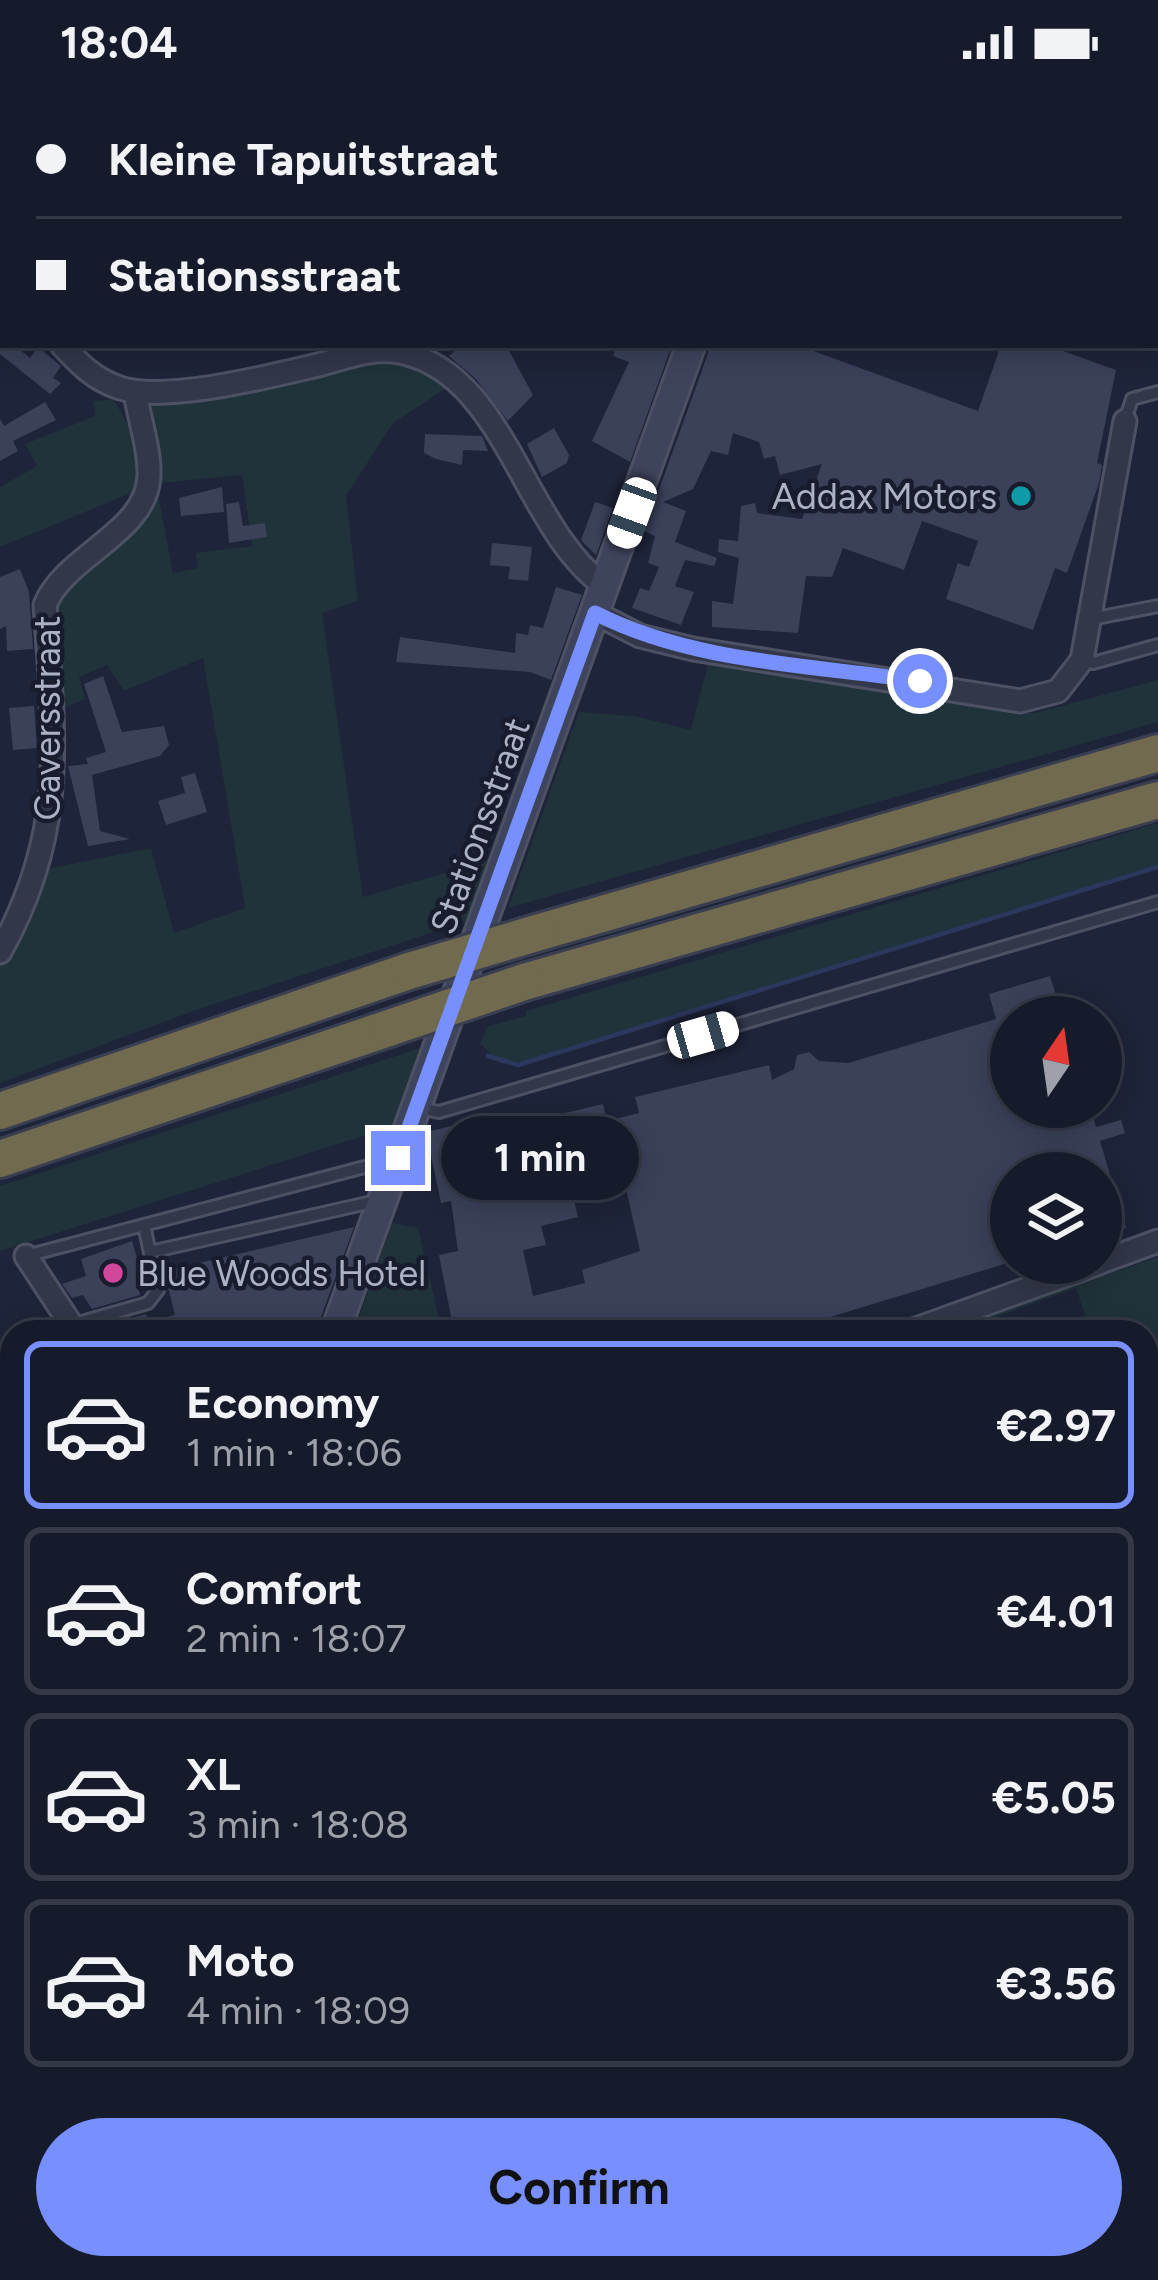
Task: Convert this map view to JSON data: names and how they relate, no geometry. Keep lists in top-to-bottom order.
{
  "streets": {
    "street": ["Gaversstraat", "Stationsstraat"]
  },
  "places": ["Addax Motors", "Blue Woods Hotel"],
  "north": "top",
  "page": {
    "status": "18:04",
    "banner": ["Kleine Tapuitstraat", "Stationsstraat"],
    "bubble": "1 min",
    "list": [
      {
        "name": "Economy",
        "note": "1 min · 18:06",
        "value": "€2.97"
      },
      {
        "name": "Comfort",
        "note": "2 min · 18:07",
        "value": "€4.01"
      },
      {
        "name": "XL",
        "note": "3 min · 18:08",
        "value": "€5.05"
      },
      {
        "name": "Moto",
        "note": "4 min · 18:09",
        "value": "€3.56"
      }
    ],
    "buttons": "Confirm"
  }
}
